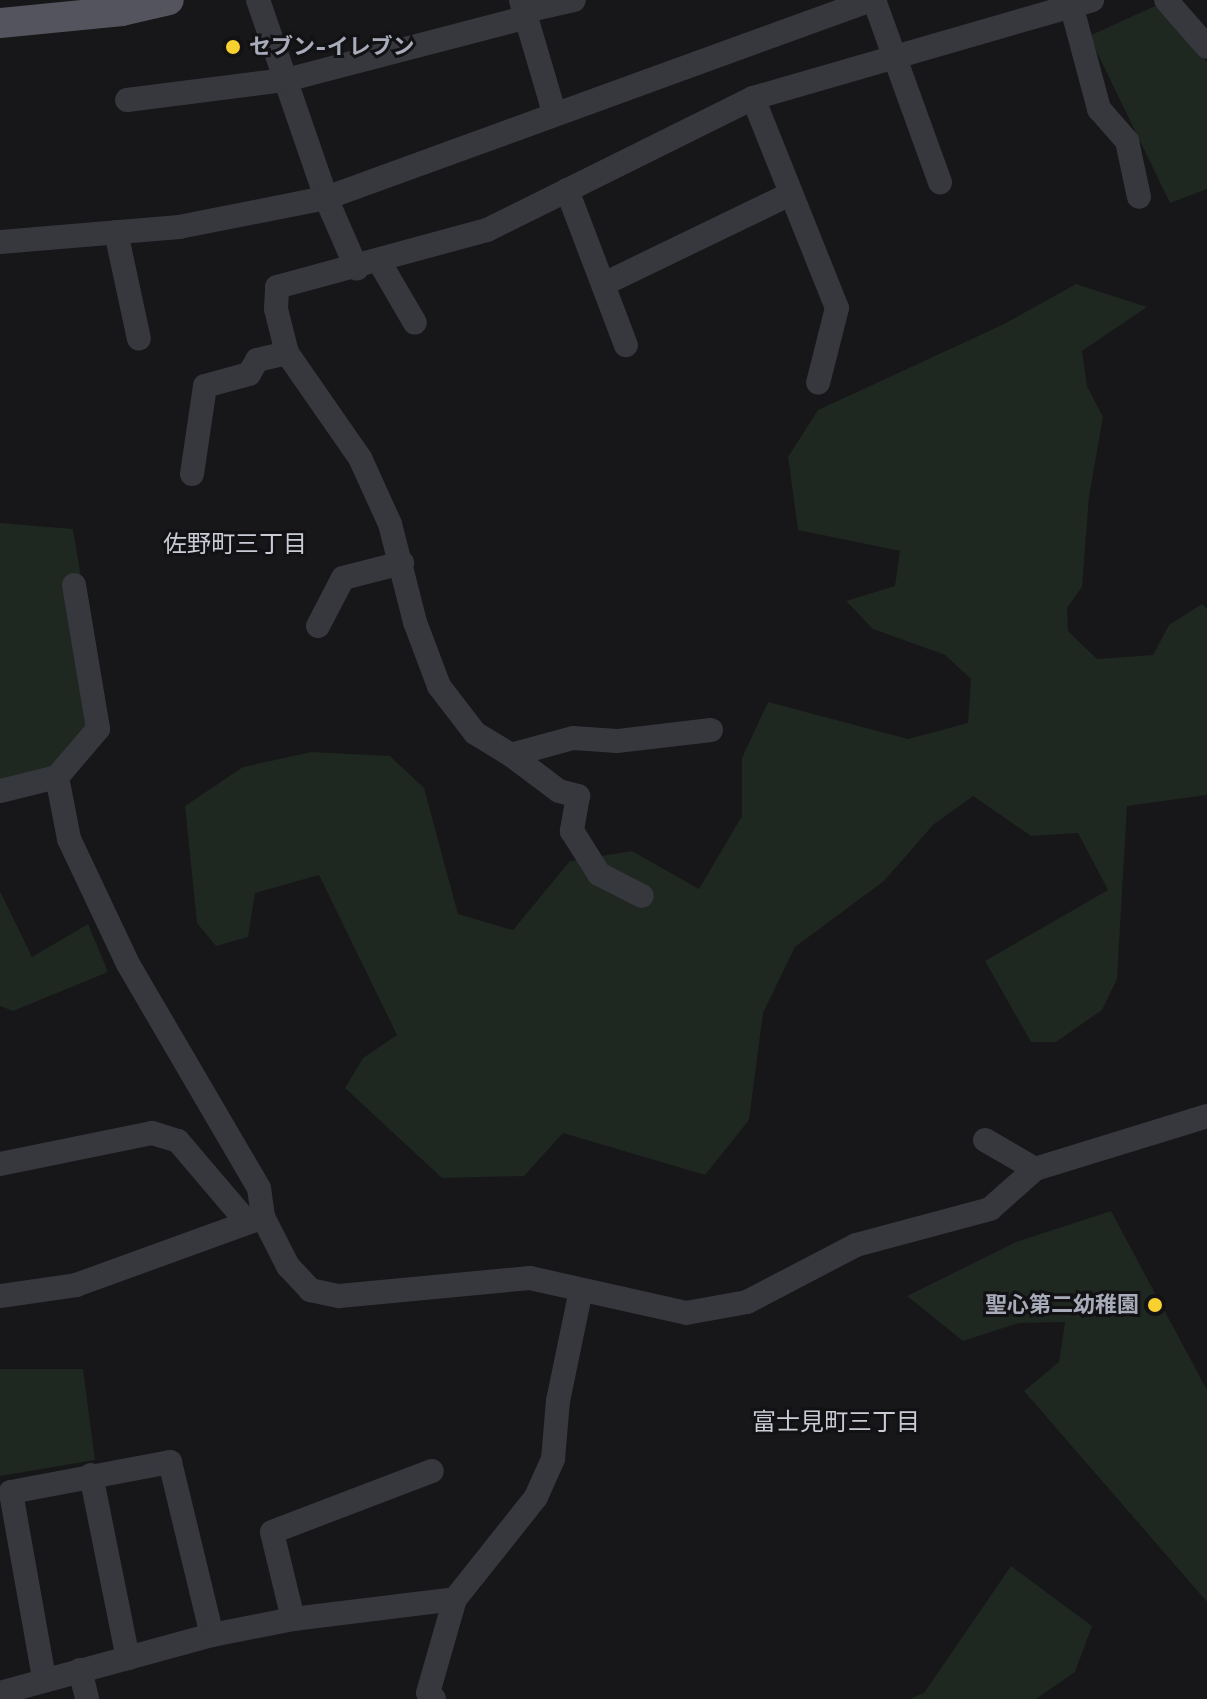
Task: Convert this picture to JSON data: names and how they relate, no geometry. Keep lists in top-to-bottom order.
{
  "districts": ["佐野町三丁目", "富士見町三丁目"],
  "places": ["セブン-イレブン", "聖心第二幼稚園"]
}
